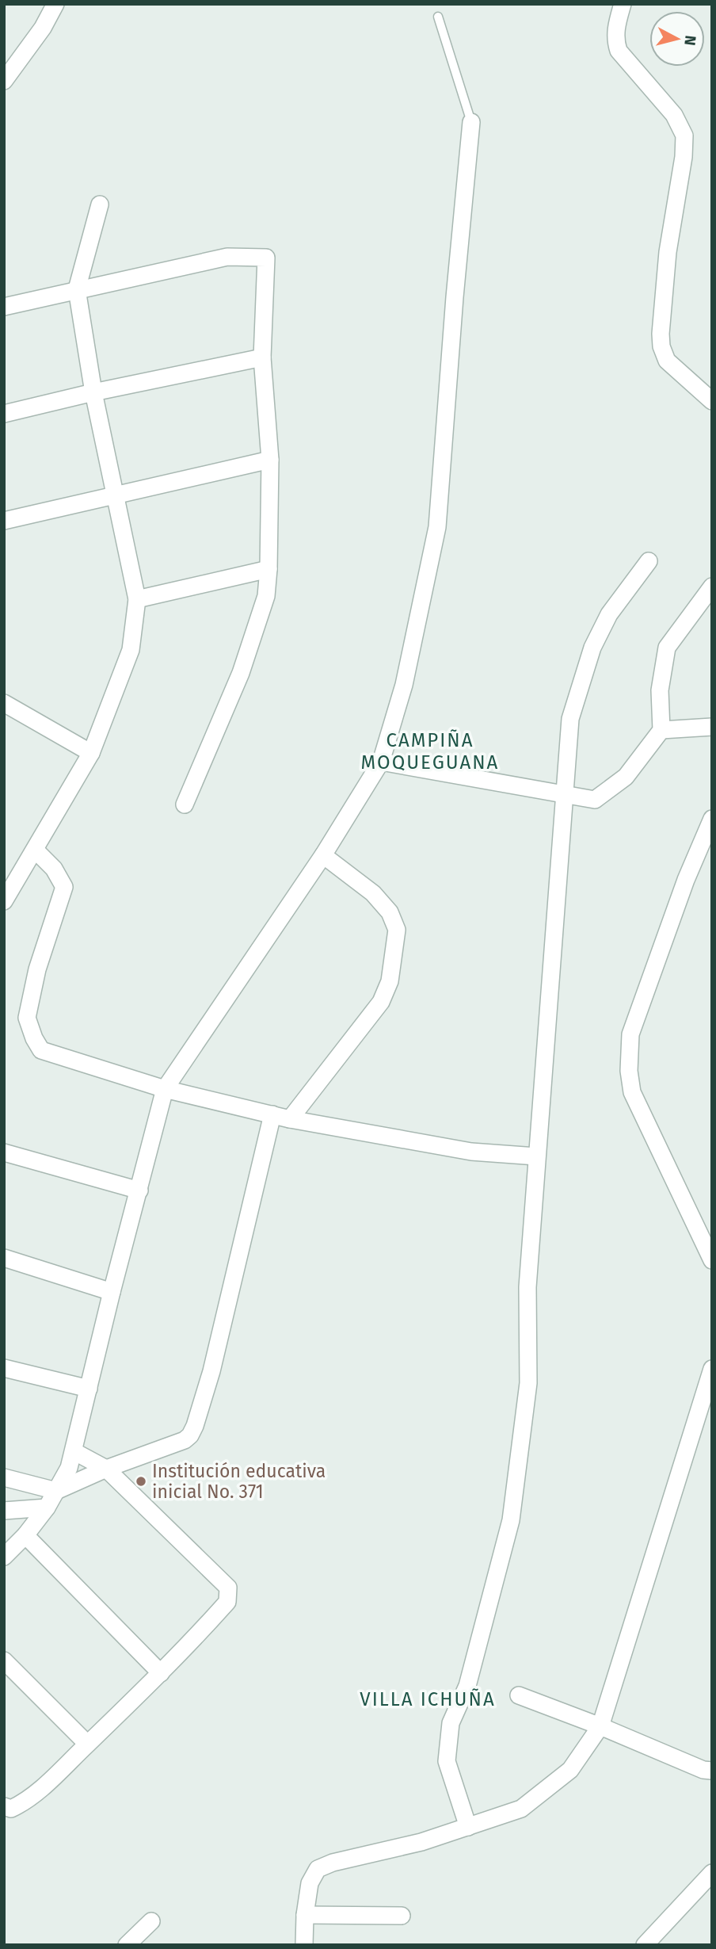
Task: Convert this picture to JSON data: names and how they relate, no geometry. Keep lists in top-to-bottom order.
{
  "districts": ["CAMPIÑA MOQUEGUANA", "VILLA ICHUÑA"],
  "places": ["Institución educativa inicial No. 371"],
  "north": "right"
}
